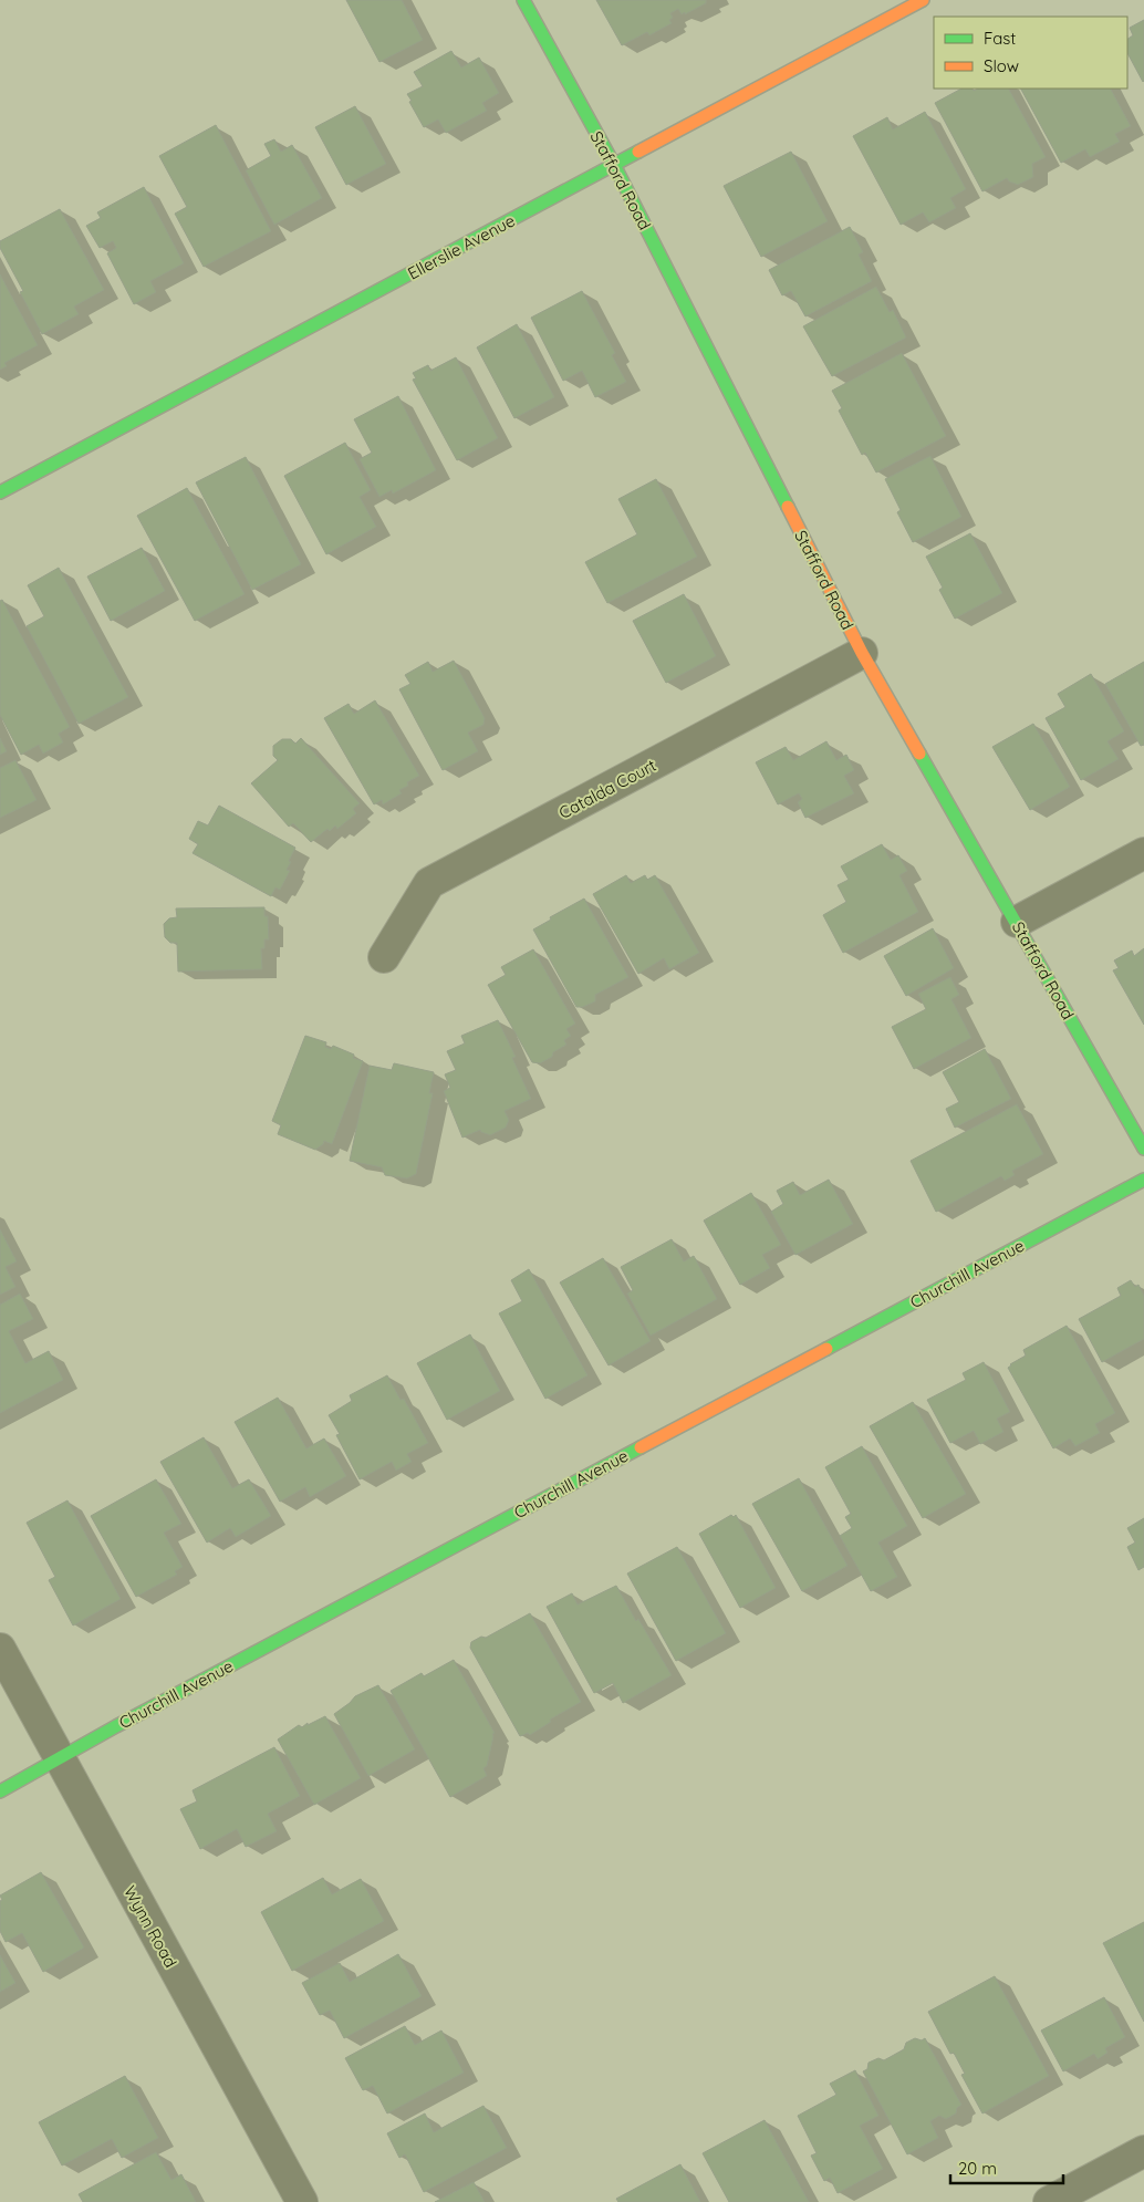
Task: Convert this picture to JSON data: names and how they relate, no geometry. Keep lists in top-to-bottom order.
{
  "streets": {
    "street": [
      "Stafford Road",
      "Ellerslie Avenue",
      "Catalda Court",
      "Churchill Avenue",
      "Wynn Road"
    ]
  },
  "crossings": [
    ["Stafford Road", "Ellerslie Avenue"],
    ["Stafford Road", "Catalda Court"],
    ["Churchill Avenue", "Wynn Road"]
  ],
  "legend": ["Fast", "Slow"],
  "scale_bar": "20 m"
}
